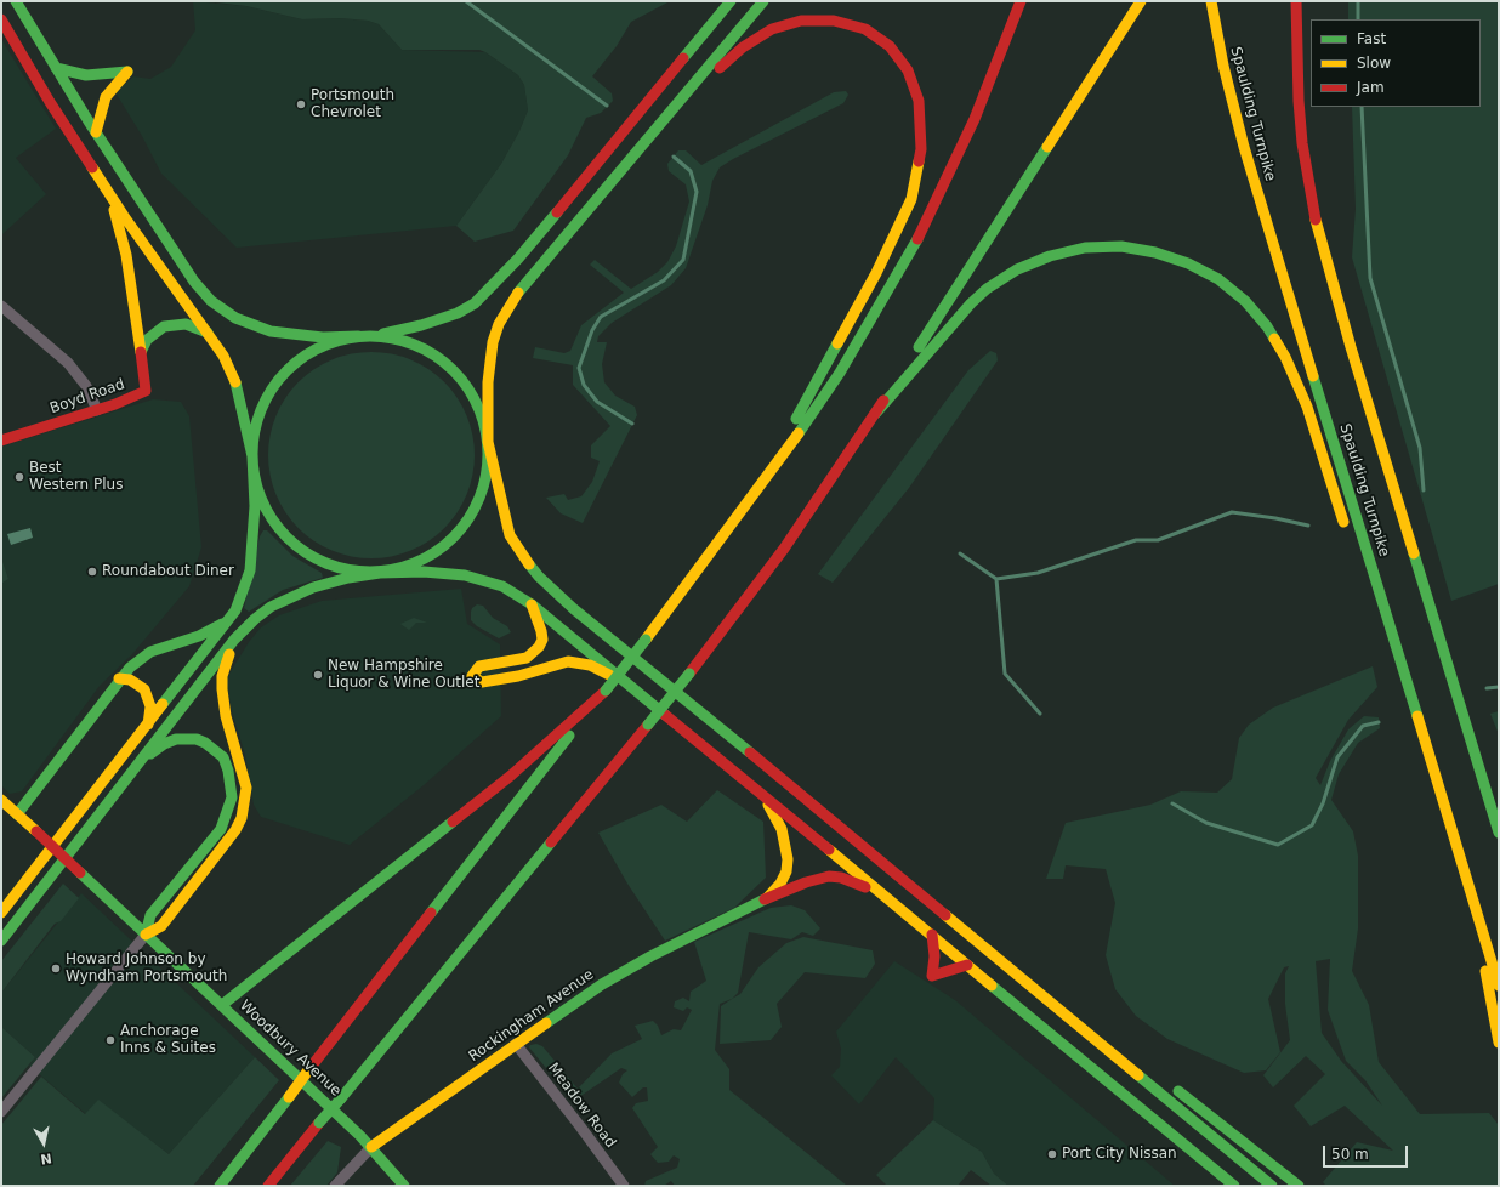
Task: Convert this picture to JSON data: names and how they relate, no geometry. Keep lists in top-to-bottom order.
{
  "streets": {
    "main road": [
      "Spaulding Turnpike",
      "Boyd Road",
      "Rockingham Avenue",
      "Woodbury Avenue"
    ],
    "street": ["Meadow Road"]
  },
  "crossings": [
    ["Rockingham Avenue", "Woodbury Avenue"],
    ["Rockingham Avenue", "Meadow Road"]
  ],
  "places": [
    "Portsmouth Chevrolet",
    "Best Western Plus",
    "Roundabout Diner",
    "New Hampshire Liquor & Wine Outlet",
    "Howard Johnson by Wyndham Portsmouth",
    "Anchorage Inns & Suites",
    "Port City Nissan"
  ],
  "legend": ["Fast", "Slow", "Jam"],
  "scale_bar": "50 m",
  "north": "bottom"
}
